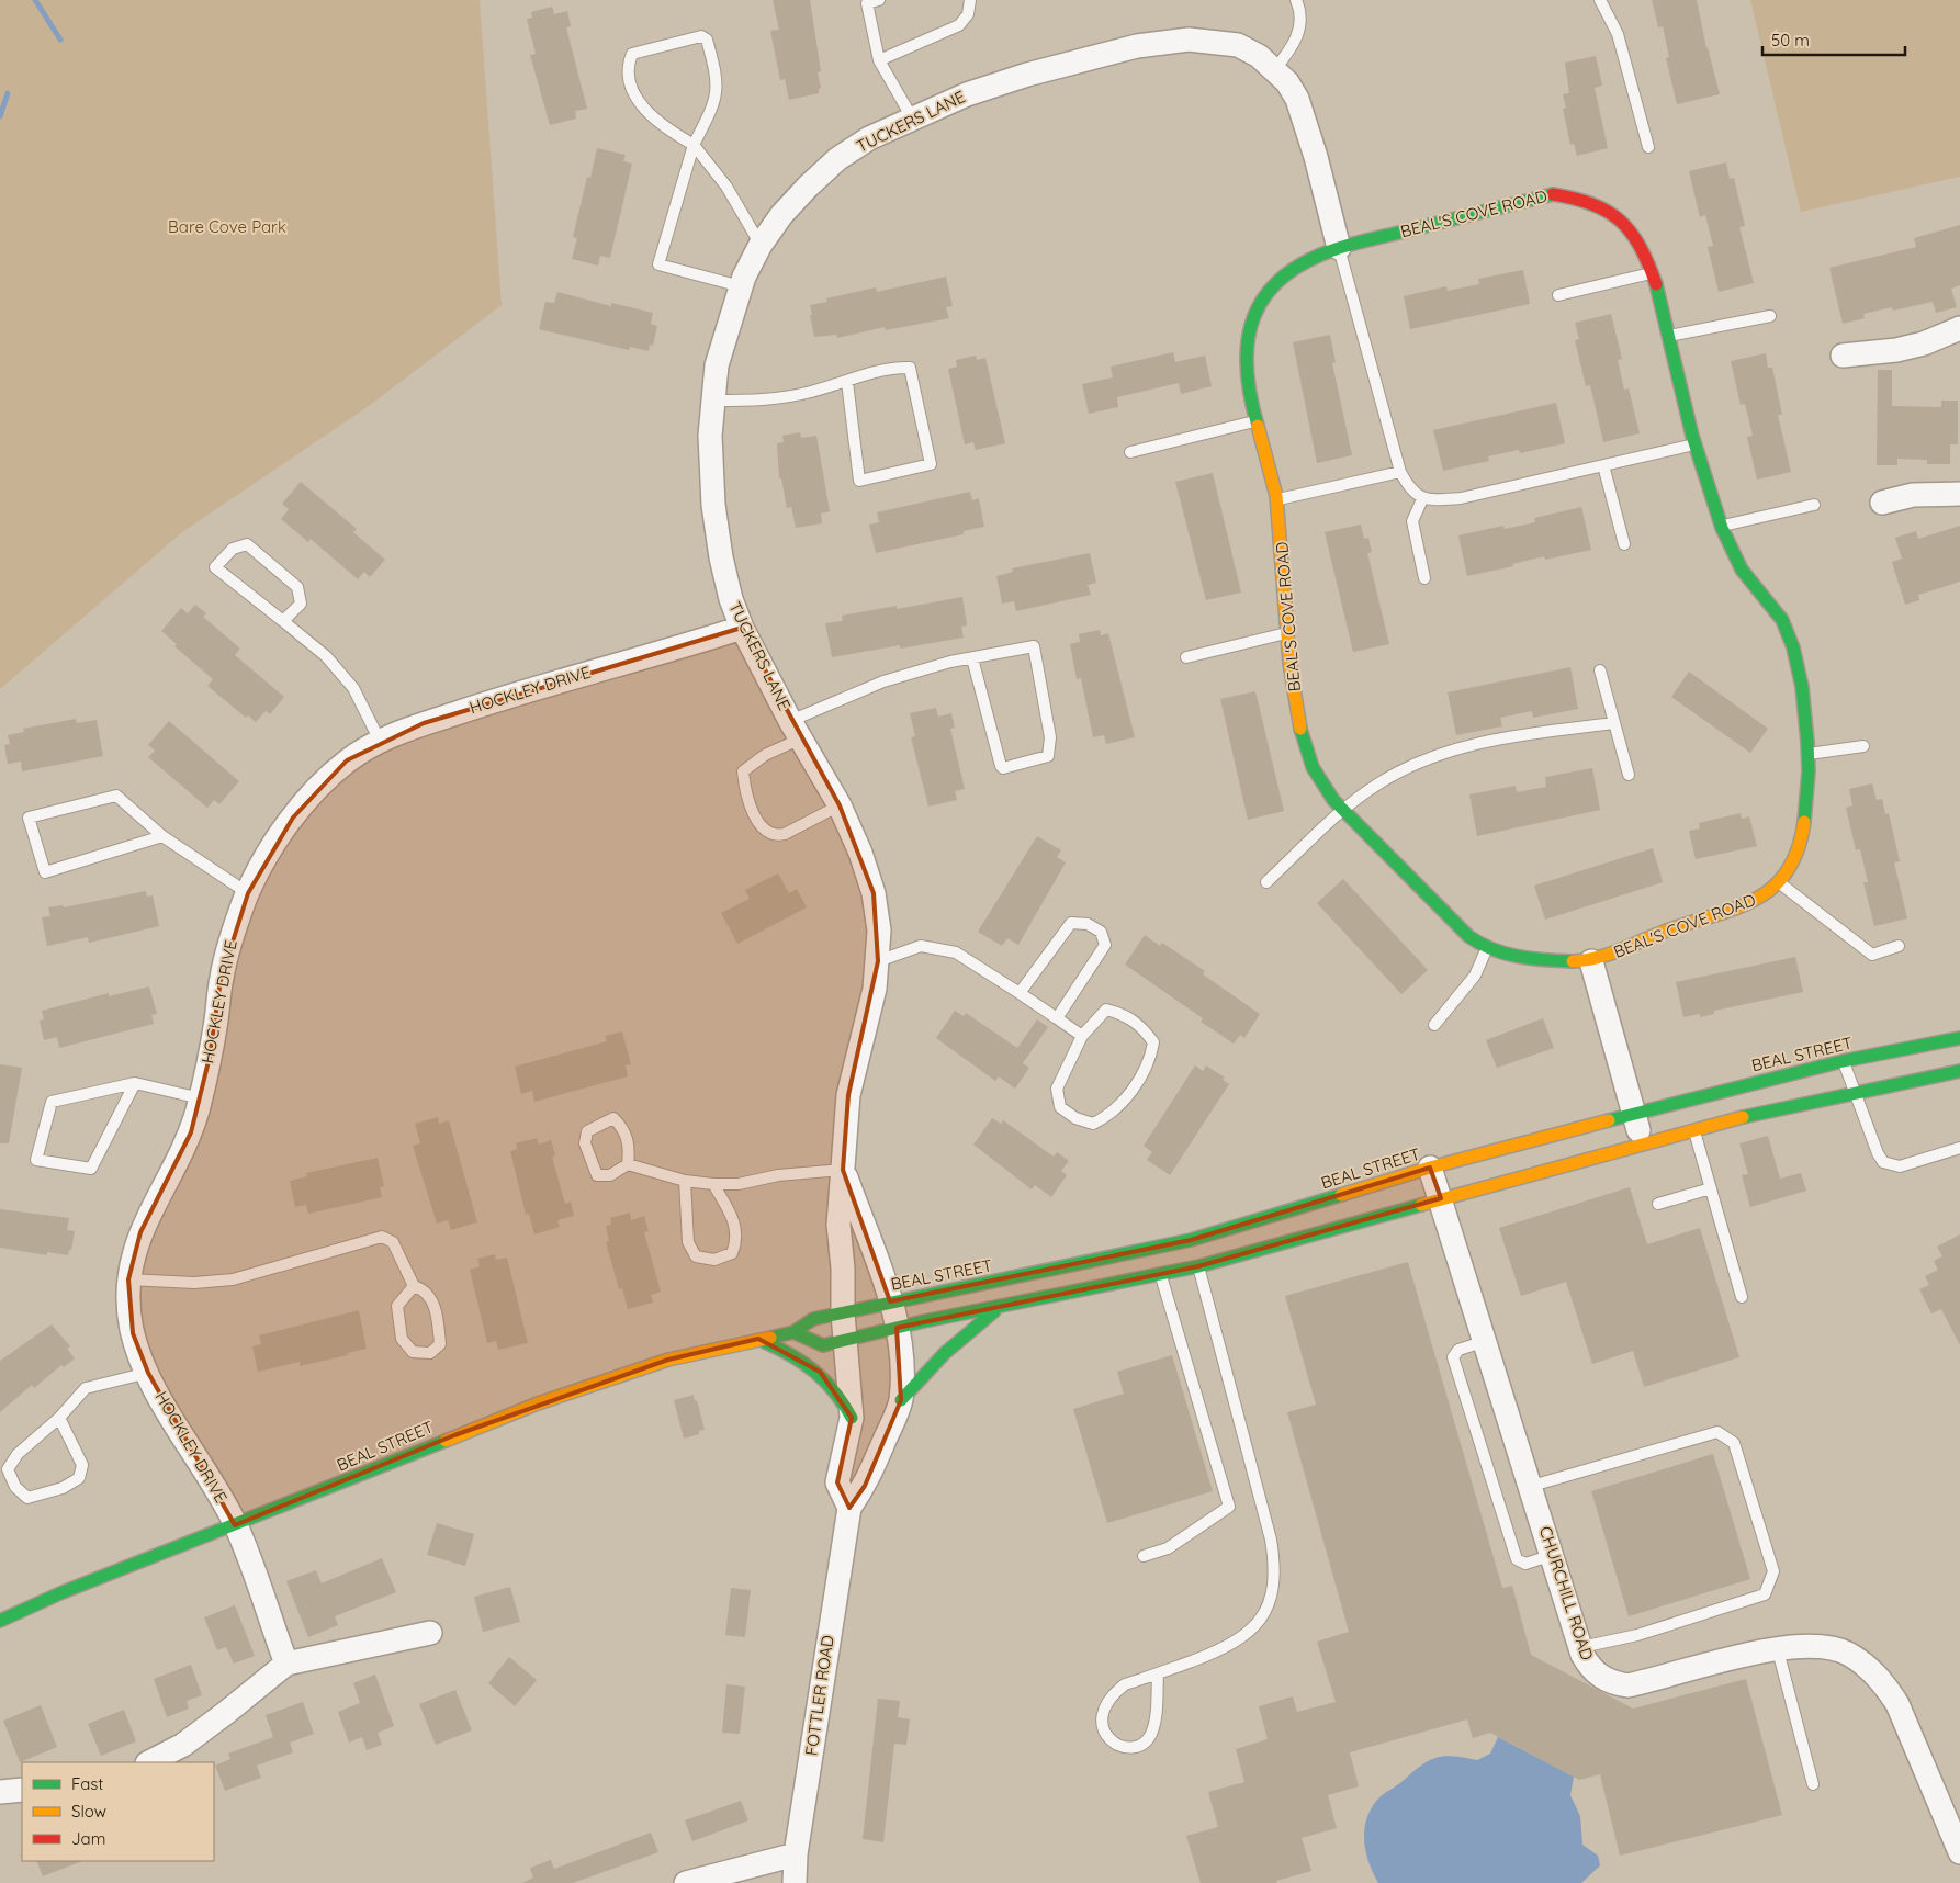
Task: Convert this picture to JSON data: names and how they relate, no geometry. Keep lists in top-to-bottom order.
{
  "streets": {
    "street": [
      "TUCKERS LANE",
      "BEAL'S COVE ROAD",
      "HOCKLEY DRIVE",
      "BEAL STREET",
      "CHURCHILL ROAD",
      "FOTTLER ROAD"
    ]
  },
  "crossings": [
    ["TUCKERS LANE", "BEAL'S COVE ROAD"],
    ["TUCKERS LANE", "HOCKLEY DRIVE"],
    ["TUCKERS LANE", "BEAL STREET"],
    ["TUCKERS LANE", "FOTTLER ROAD"],
    ["HOCKLEY DRIVE", "BEAL STREET"],
    ["BEAL STREET", "CHURCHILL ROAD"],
    ["BEAL STREET", "FOTTLER ROAD"]
  ],
  "parks": ["Bare Cove Park"],
  "legend": ["Fast", "Slow", "Jam"],
  "scale_bar": "50 m"
}
